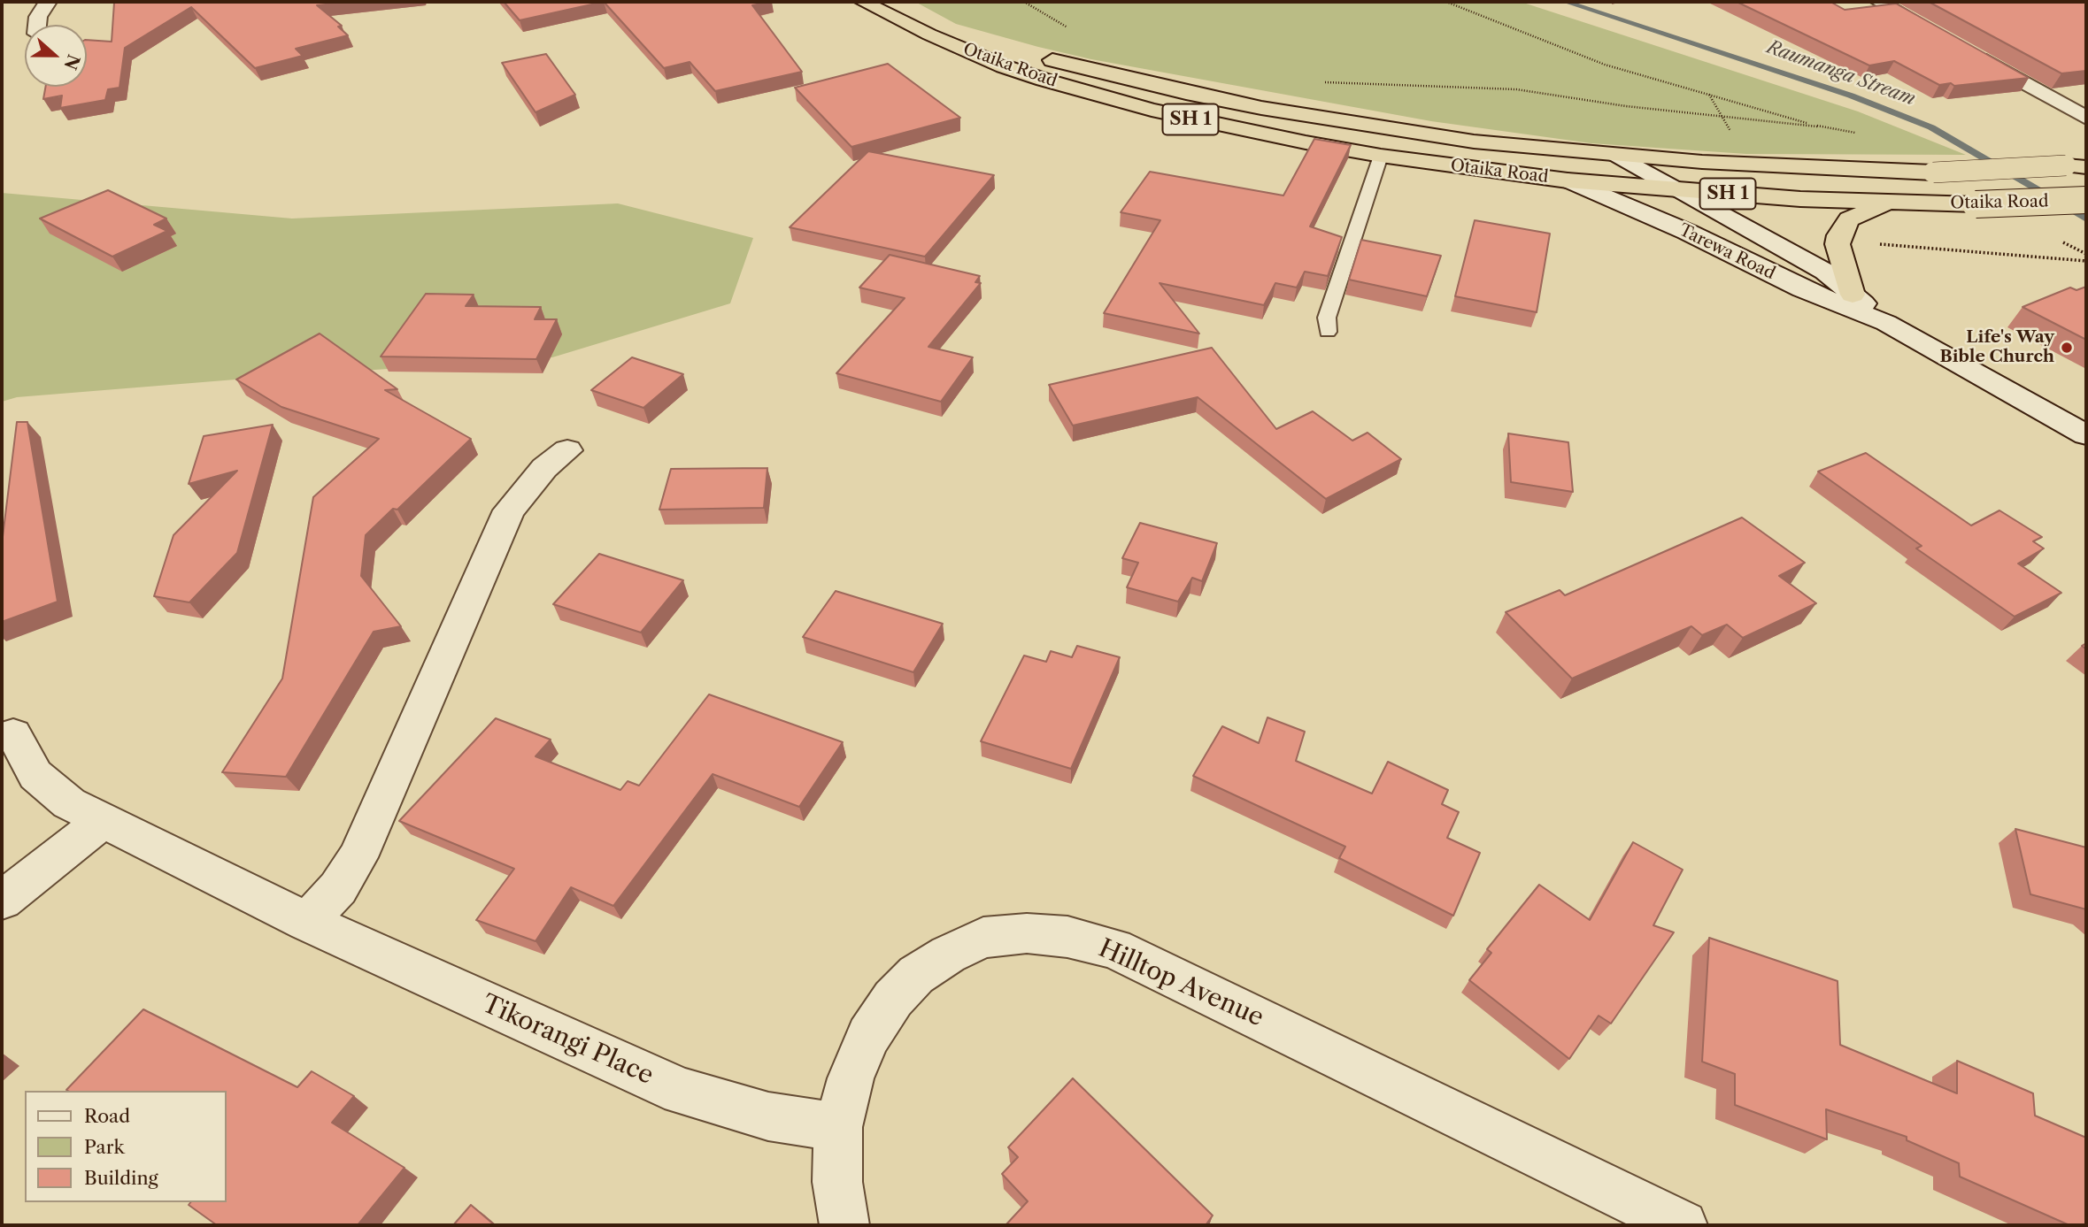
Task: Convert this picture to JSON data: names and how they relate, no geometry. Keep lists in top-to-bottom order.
{
  "streets": {
    "highway": ["Otaika Road", "SH 1"],
    "street": ["Tarewa Road", "Hilltop Avenue", "Tikorangi Place"]
  },
  "crossings": [
    ["Otaika Road", "Tarewa Road"],
    ["Hilltop Avenue", "Tikorangi Place"]
  ],
  "water": ["Raumanga Stream"],
  "places": ["Life's Way Bible Church"],
  "legend": ["Road", "Park", "Building"],
  "north": "right"
}
